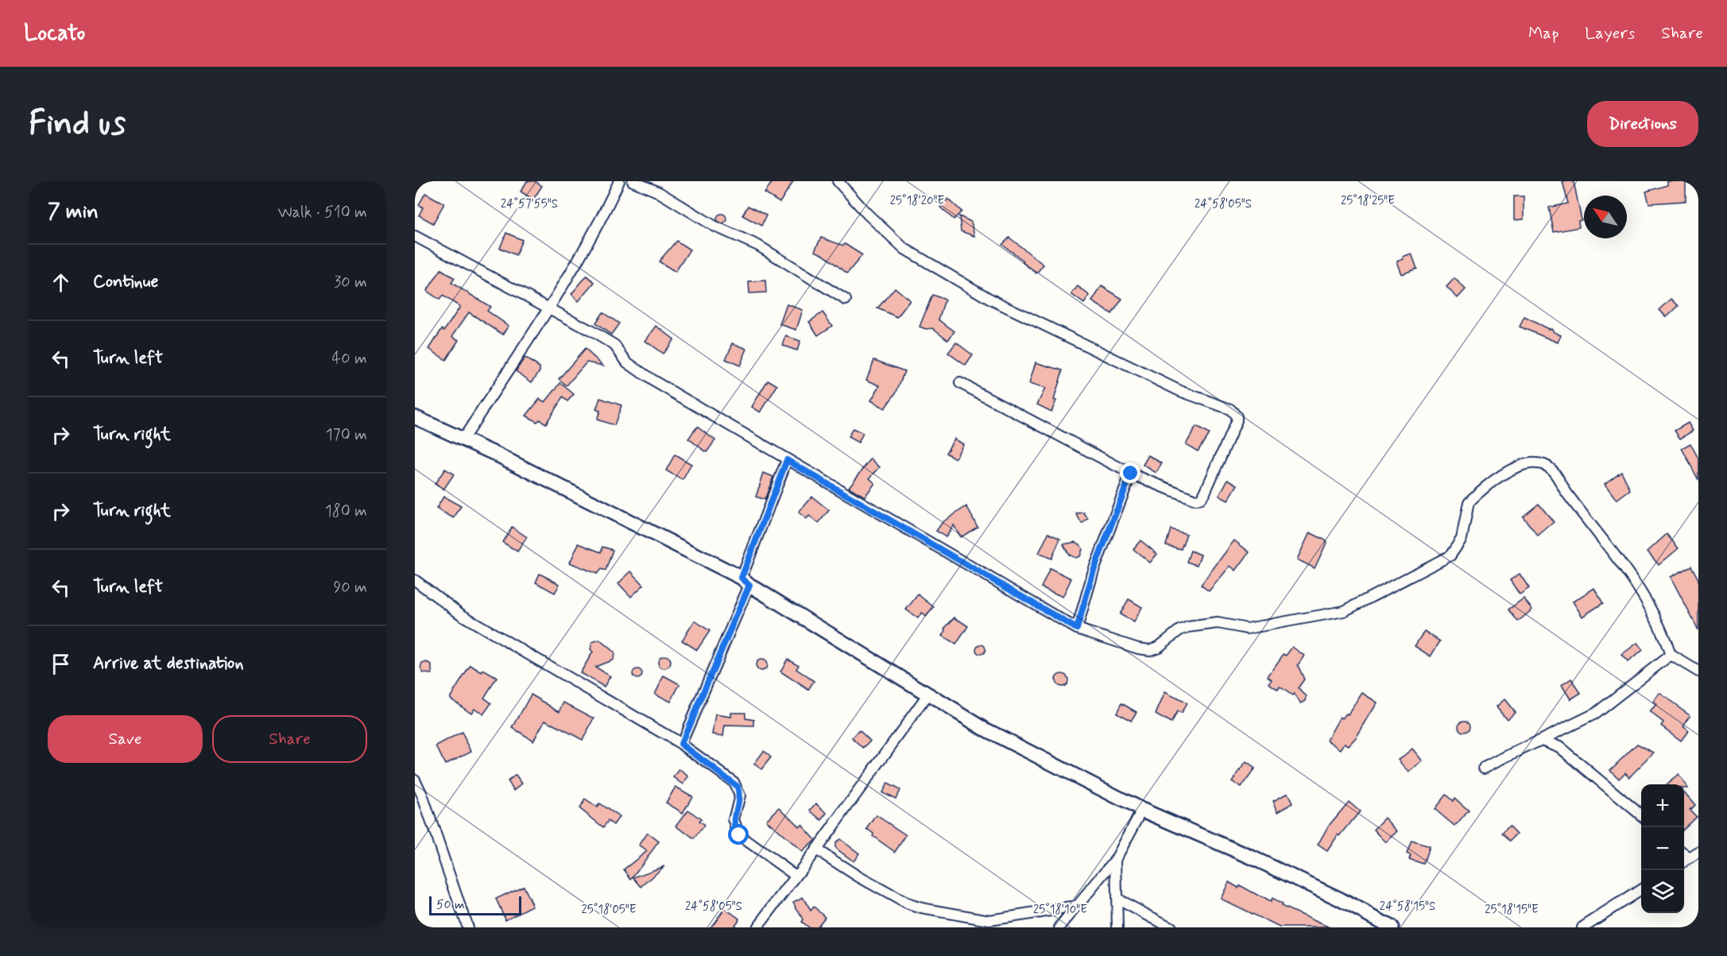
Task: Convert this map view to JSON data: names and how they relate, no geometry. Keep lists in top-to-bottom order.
{
  "scale_bar": "50 m",
  "north": "top left",
  "page": {
    "header": "Locato",
    "nav": ["Map", "Layers", "Share"],
    "buttons": [
      "Directions",
      ["Save", "Share"]
    ],
    "title": "Find us",
    "heading": ["7 min", "Walk · 510 m"],
    "list": [
      ["Continue", "30 m"],
      ["Turn left", "40 m"],
      ["Turn right", "170 m"],
      ["Turn right", "180 m"],
      ["Turn left", "90 m"],
      "Arrive at destination"
    ],
    "map_buttons": ["+", "−"],
    "scale": "50 m"
  },
  "coordinates": [
    "25°18'20\"E",
    "25°18'25\"E",
    "24°57'55\"S",
    "24°58'05\"S",
    "24°58'15\"S",
    "25°18'05\"E",
    "25°18'10\"E",
    "25°18'15\"E"
  ]
}
